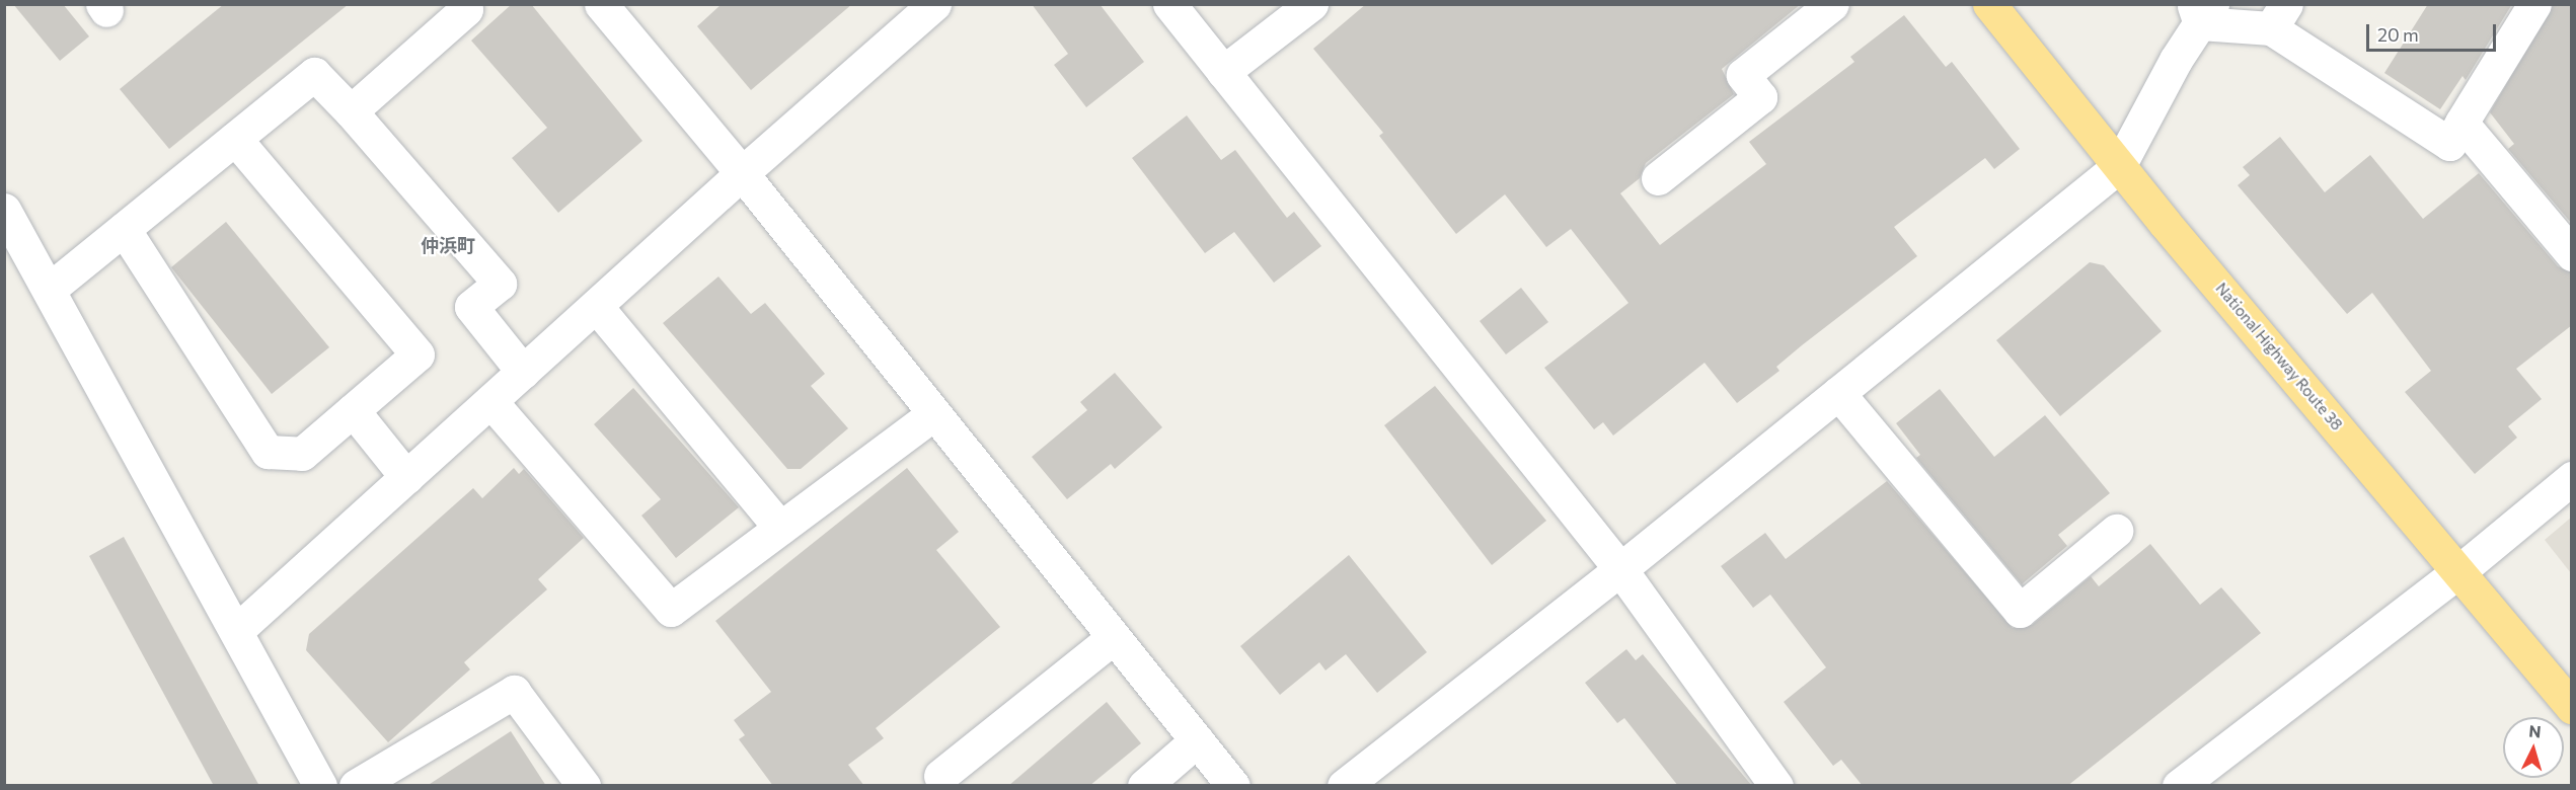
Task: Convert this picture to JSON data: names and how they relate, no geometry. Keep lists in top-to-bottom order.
{
  "streets": {
    "highway": ["National Highway Route 38"]
  },
  "districts": ["仲浜町"],
  "scale_bar": "20 m",
  "north": "top"
}
